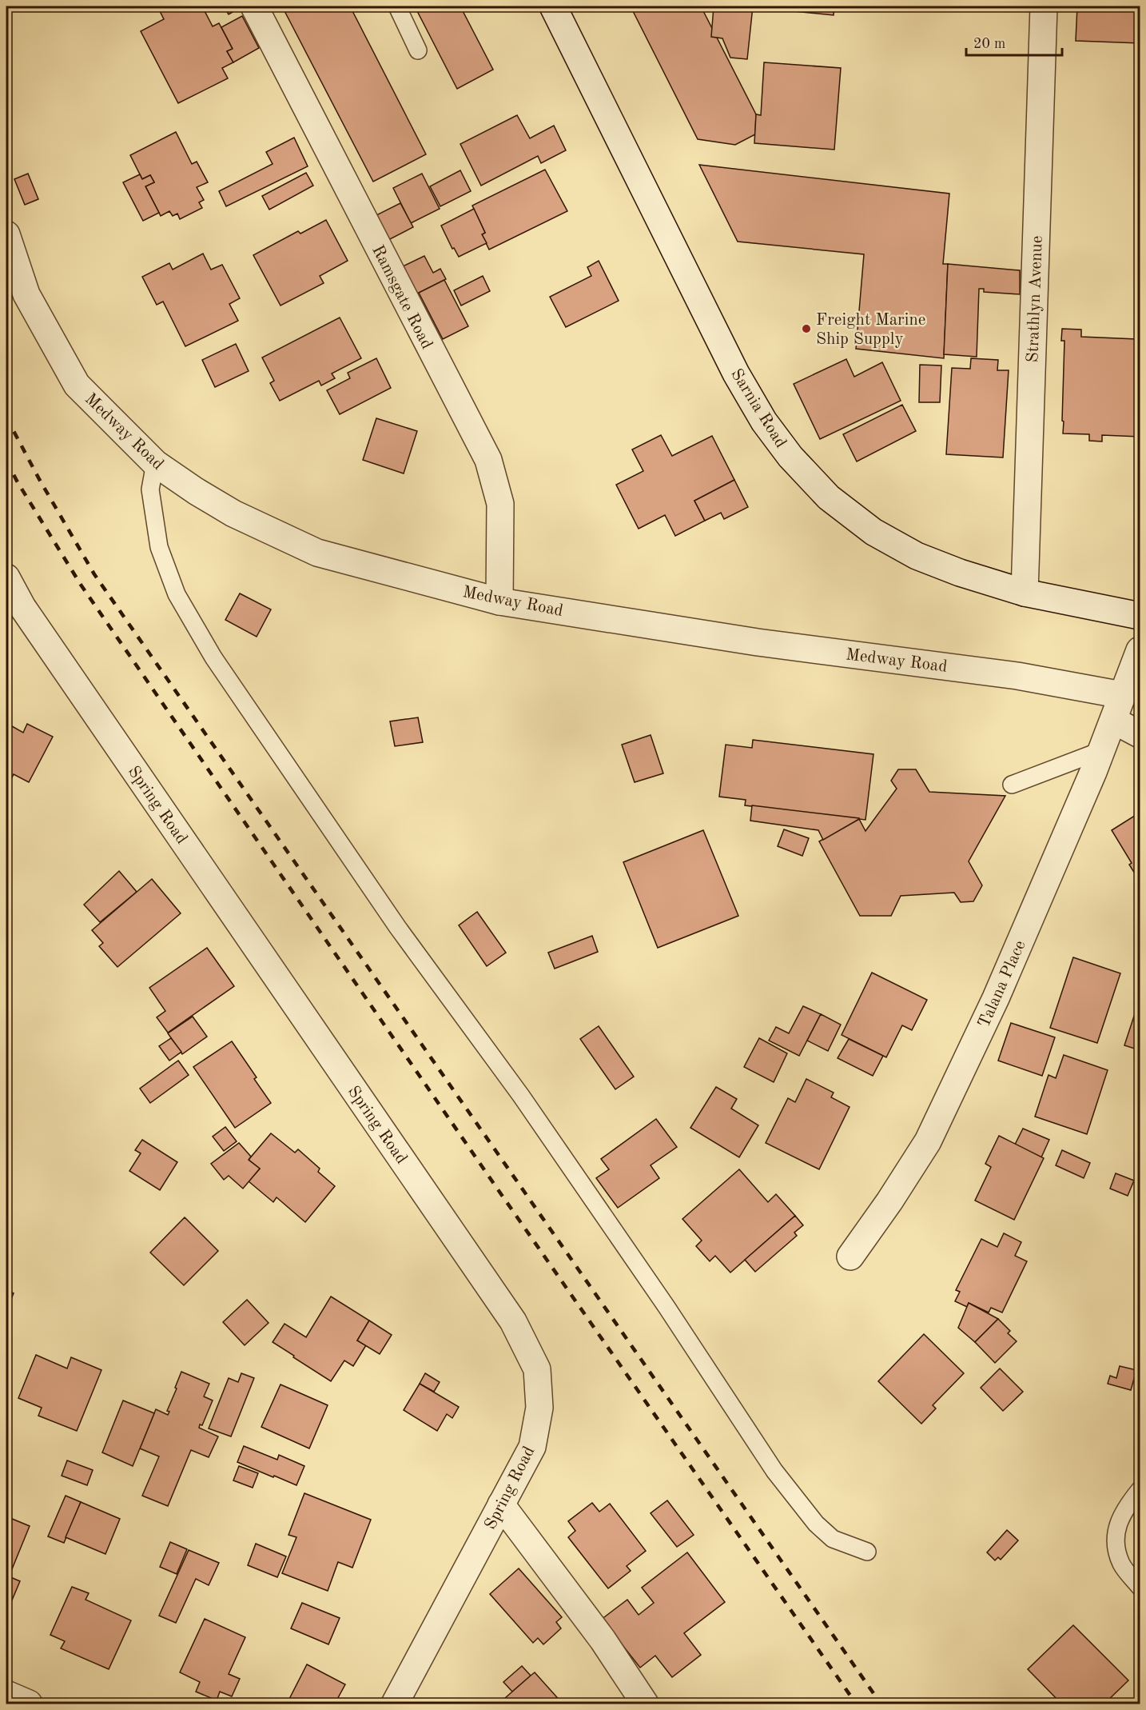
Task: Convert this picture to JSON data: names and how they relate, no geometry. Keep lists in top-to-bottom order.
{
  "streets": {
    "street": [
      "Ramsgate Road",
      "Strathlyn Avenue",
      "Sarnia Road",
      "Medway Road",
      "Spring Road",
      "Talana Place"
    ]
  },
  "crossings": [
    ["Ramsgate Road", "Medway Road"],
    ["Strathlyn Avenue", "Sarnia Road"],
    ["Medway Road", "Talana Place"]
  ],
  "places": ["Freight Marine Ship Supply"],
  "scale_bar": "20 m"
}
